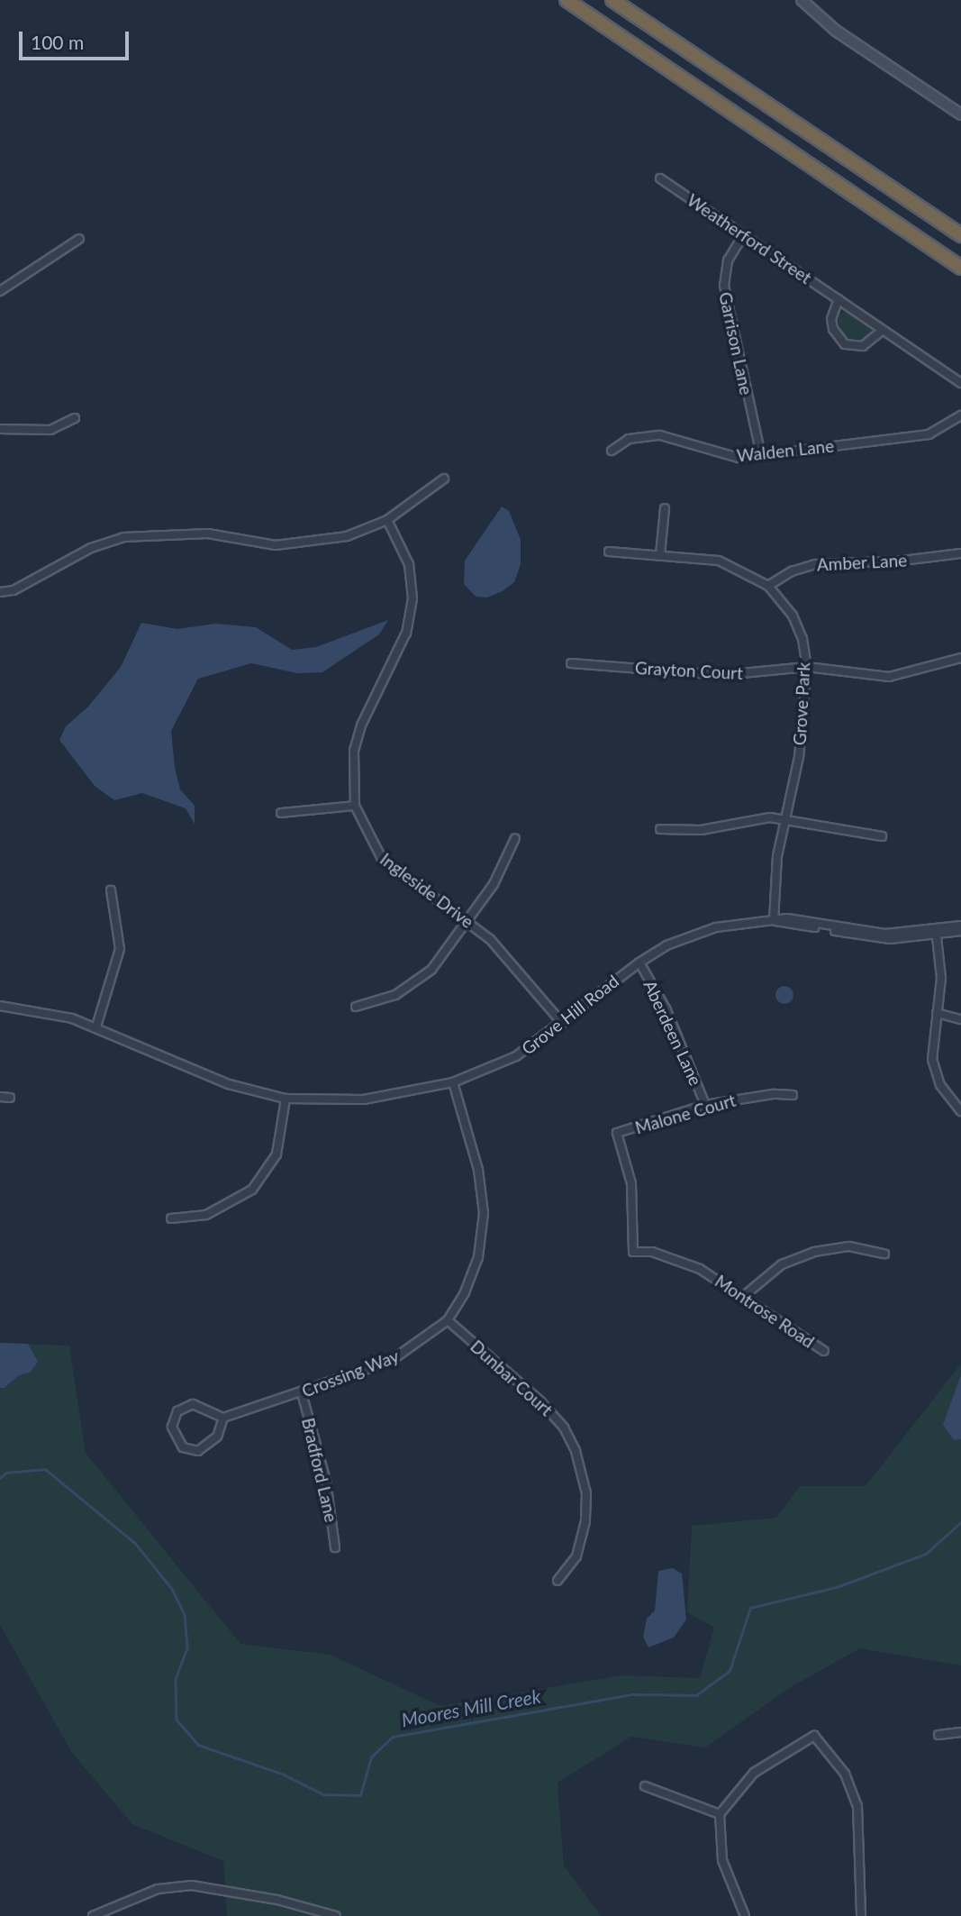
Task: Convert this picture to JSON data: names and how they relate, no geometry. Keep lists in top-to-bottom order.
{
  "streets": {
    "street": [
      "Weatherford Street",
      "Garrison Lane",
      "Walden Lane",
      "Amber Lane",
      "Grayton Court",
      "Grove Park",
      "Ingleside Drive",
      "Grove Hill Road",
      "Aberdeen Lane",
      "Malone Court",
      "Montrose Road",
      "Crossing Way",
      "Dunbar Court",
      "Bradford Lane"
    ]
  },
  "crossings": [
    ["Weatherford Street", "Garrison Lane"],
    ["Garrison Lane", "Walden Lane"],
    ["Amber Lane", "Grove Park"],
    ["Grayton Court", "Grove Park"],
    ["Grove Park", "Grove Hill Road"],
    ["Ingleside Drive", "Grove Hill Road"],
    ["Grove Hill Road", "Aberdeen Lane"],
    ["Grove Hill Road", "Crossing Way"],
    ["Aberdeen Lane", "Malone Court"],
    ["Malone Court", "Montrose Road"],
    ["Crossing Way", "Dunbar Court"],
    ["Crossing Way", "Bradford Lane"]
  ],
  "water": ["Moores Mill Creek"],
  "scale_bar": "100 m"
}
